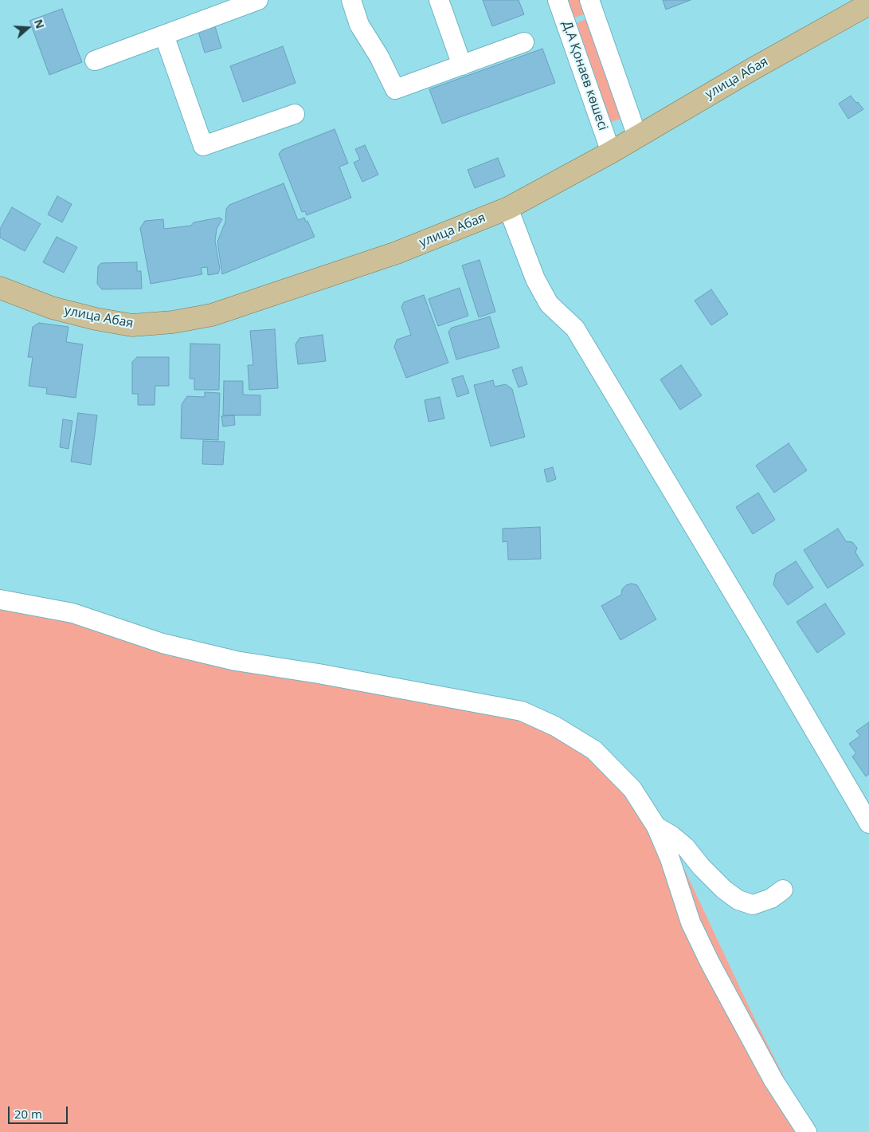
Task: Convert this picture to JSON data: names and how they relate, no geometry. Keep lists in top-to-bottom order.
{
  "streets": {
    "main road": ["улица Абая"],
    "street": ["Д.А Қонаев көшесі"]
  },
  "crossings": [
    ["Д.А Қонаев көшесі", "улица Абая"]
  ],
  "scale_bar": "20 m",
  "north": "right"
}
